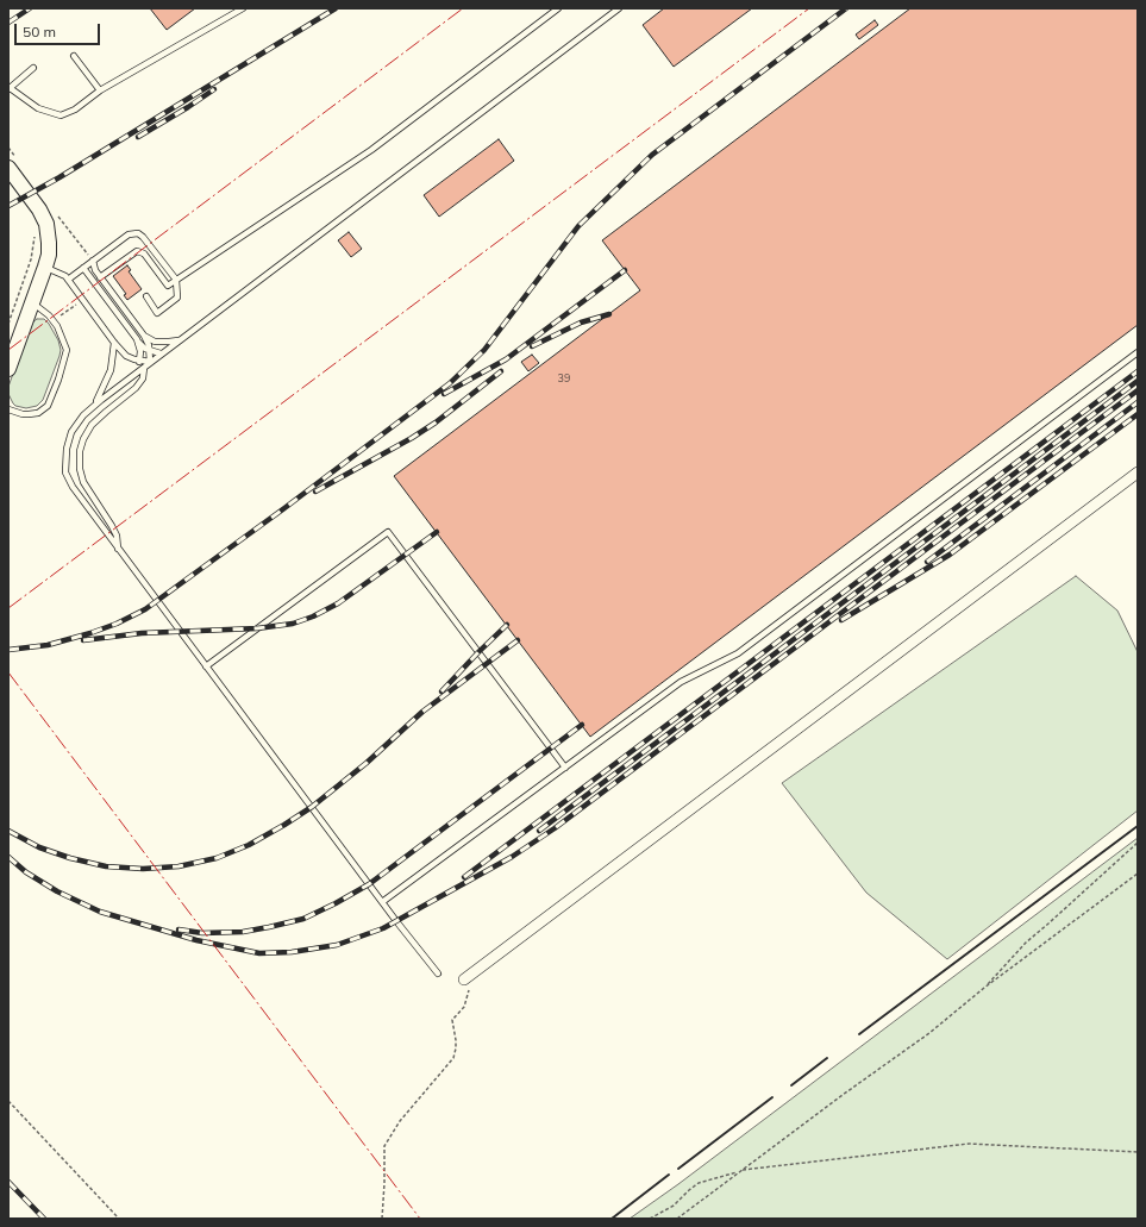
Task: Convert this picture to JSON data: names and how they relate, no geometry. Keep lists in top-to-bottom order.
{
  "house_numbers": ["39"],
  "scale_bar": "50 m"
}
